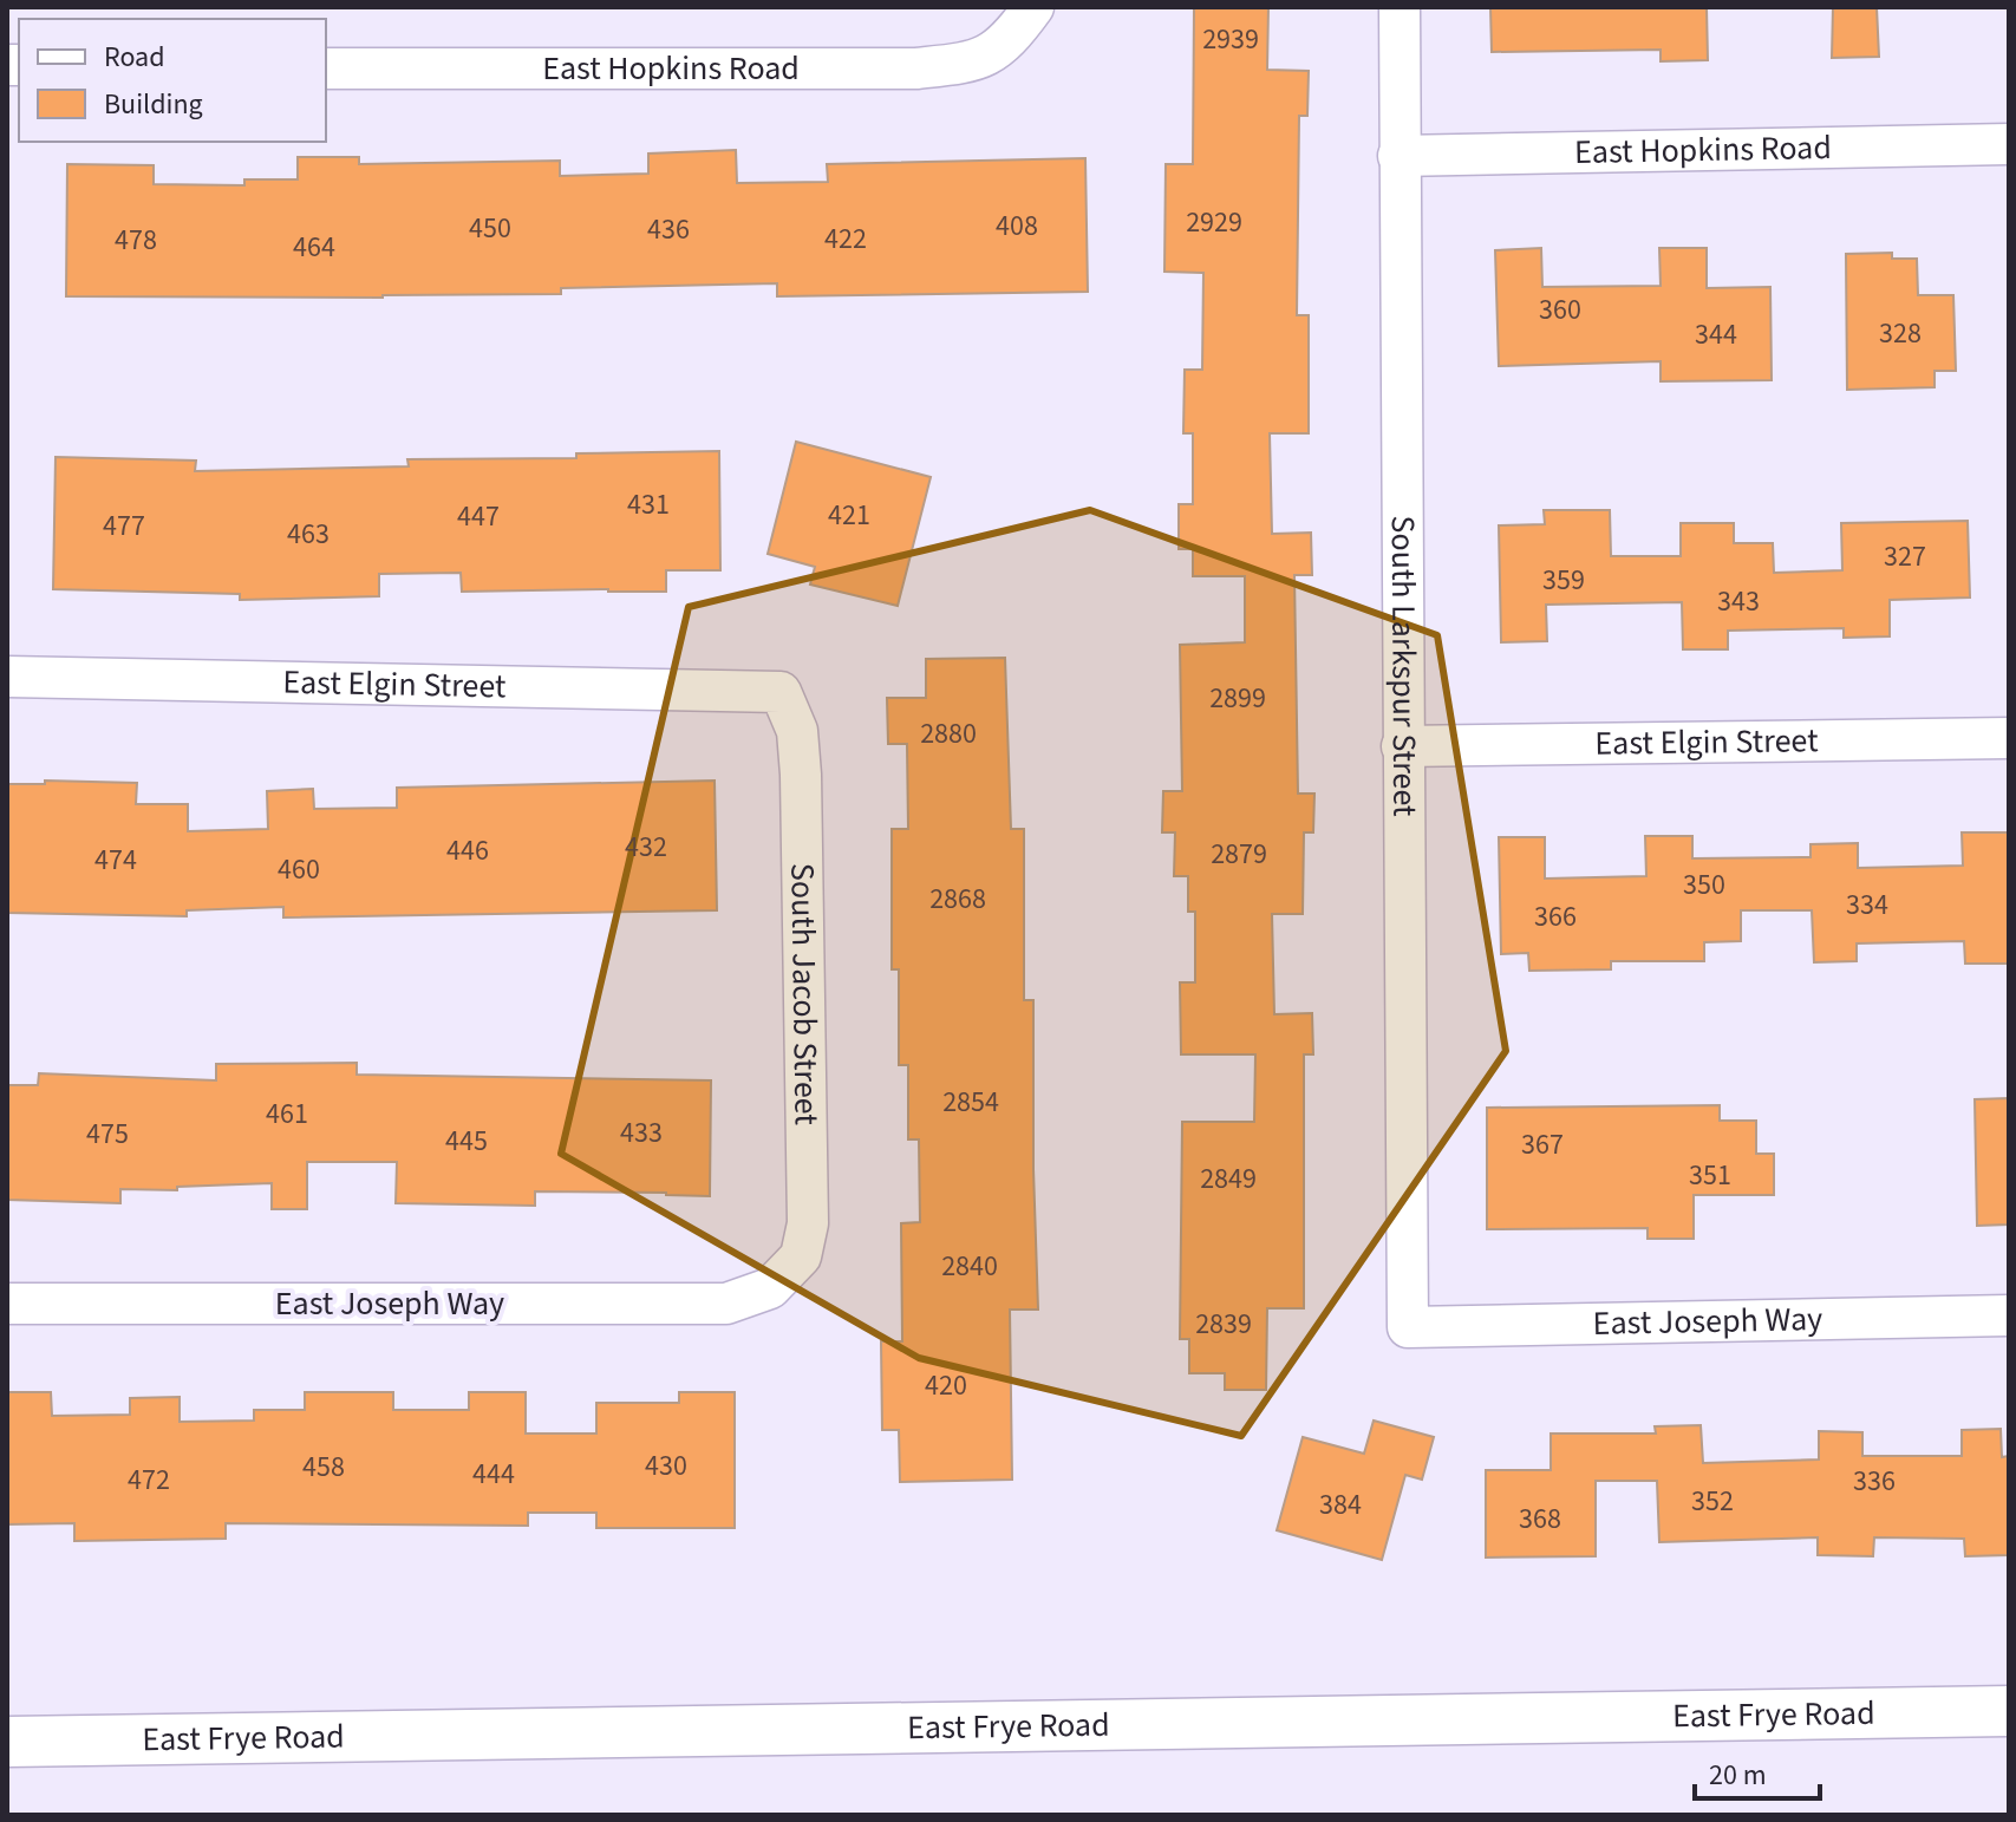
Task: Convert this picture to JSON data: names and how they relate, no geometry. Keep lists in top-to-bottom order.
{
  "streets": {
    "street": [
      "East Hopkins Road",
      "South Larkspur Street",
      "East Elgin Street",
      "South Jacob Street",
      "East Joseph Way",
      "East Frye Road"
    ]
  },
  "crossings": [
    ["East Hopkins Road", "South Larkspur Street"],
    ["South Larkspur Street", "East Elgin Street"],
    ["South Larkspur Street", "East Joseph Way"],
    ["East Elgin Street", "South Jacob Street"],
    ["South Jacob Street", "East Joseph Way"]
  ],
  "house_numbers": [
    "2939",
    "2929",
    "408",
    "450",
    "436",
    "422",
    "478",
    "464",
    "360",
    "328",
    "344",
    "431",
    "421",
    "447",
    "477",
    "463",
    "327",
    "359",
    "343",
    "2899",
    "2880",
    "432",
    "446",
    "2879",
    "474",
    "460",
    "350",
    "2868",
    "334",
    "366",
    "2854",
    "461",
    "433",
    "475",
    "445",
    "367",
    "351",
    "2849",
    "2840",
    "2839",
    "420",
    "430",
    "458",
    "444",
    "472",
    "336",
    "352",
    "384",
    "368"
  ],
  "legend": ["Road", "Building"],
  "scale_bar": "20 m"
}
